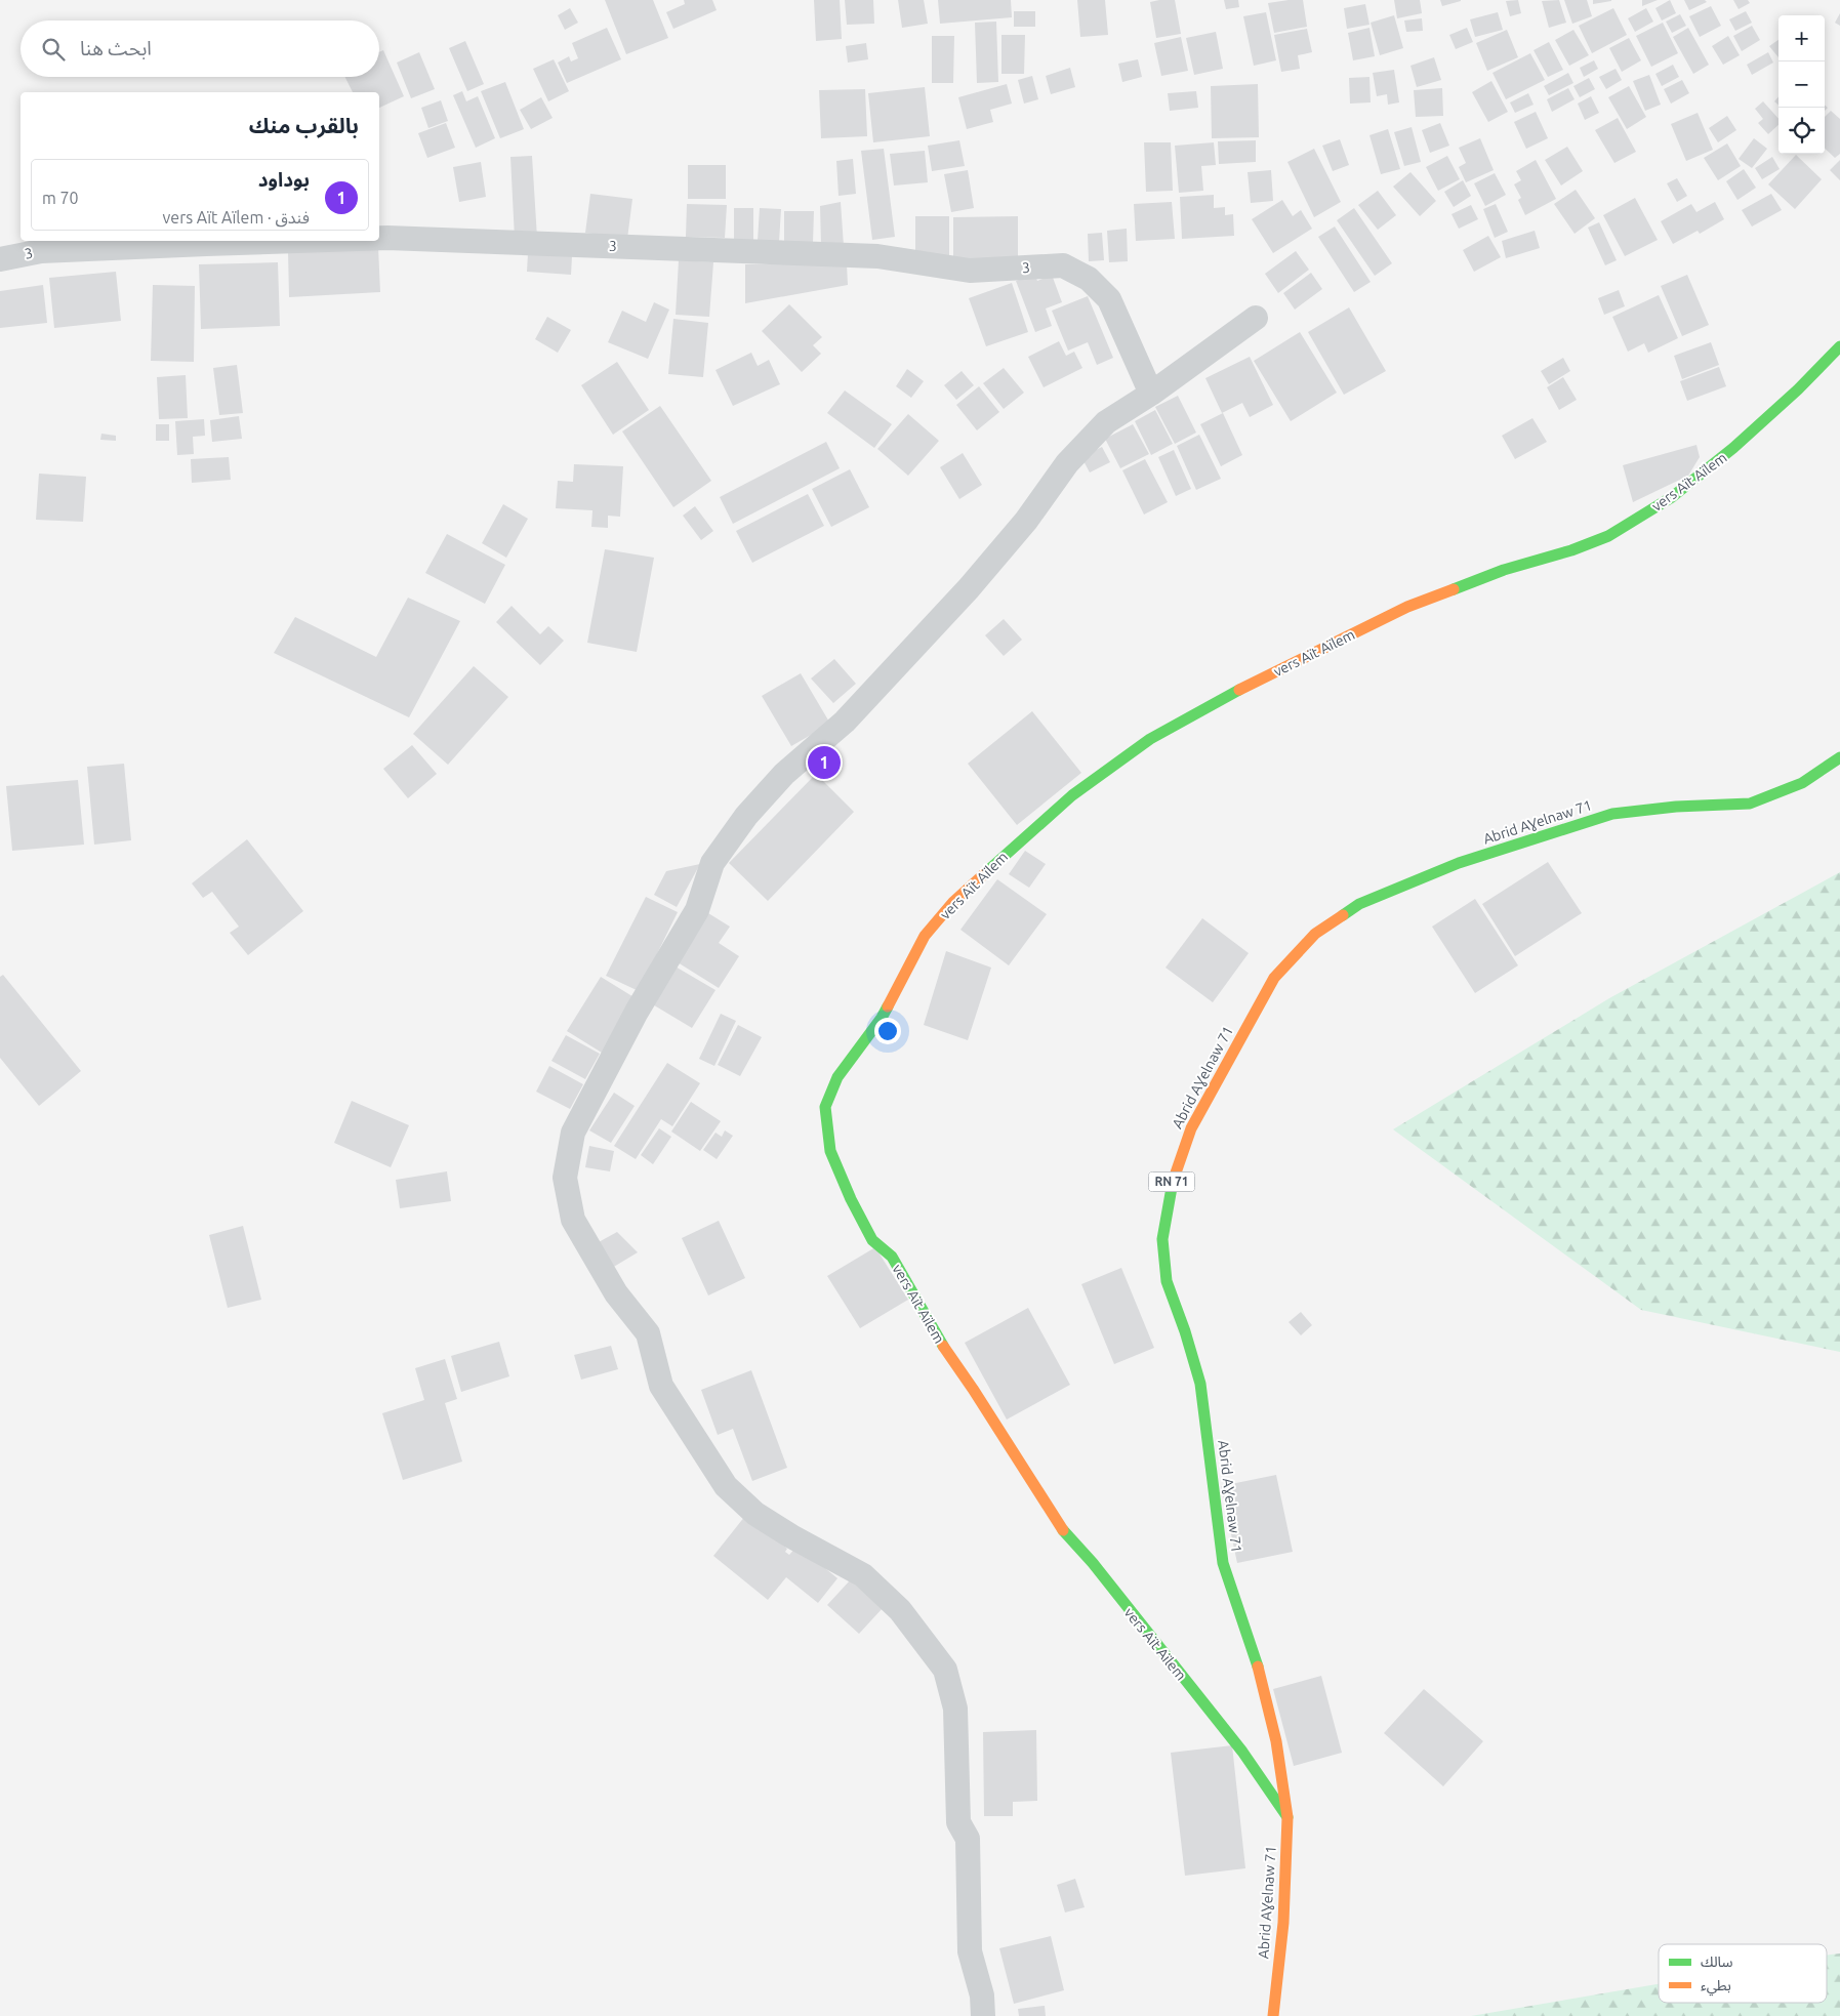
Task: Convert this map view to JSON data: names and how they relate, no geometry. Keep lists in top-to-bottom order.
{
  "streets": {
    "street": [
      "3",
      "vers Aït Aïlem",
      "Abrid Aɣelnaw 71",
      "RN 71"
    ]
  },
  "crossings": [
    ["vers Aït Aïlem", "Abrid Aɣelnaw 71"]
  ],
  "legend": ["سالك", "بطيء"],
  "page": {
    "map_buttons": ["+", "−"],
    "search": "ابحث هنا",
    "heading": "بالقرب منك",
    "list": [
      {
        "mark": "1",
        "name": "بوداود",
        "note": "فندق · vers Aït Aïlem",
        "value": "70 m"
      }
    ],
    "pins": "1"
  }
}
